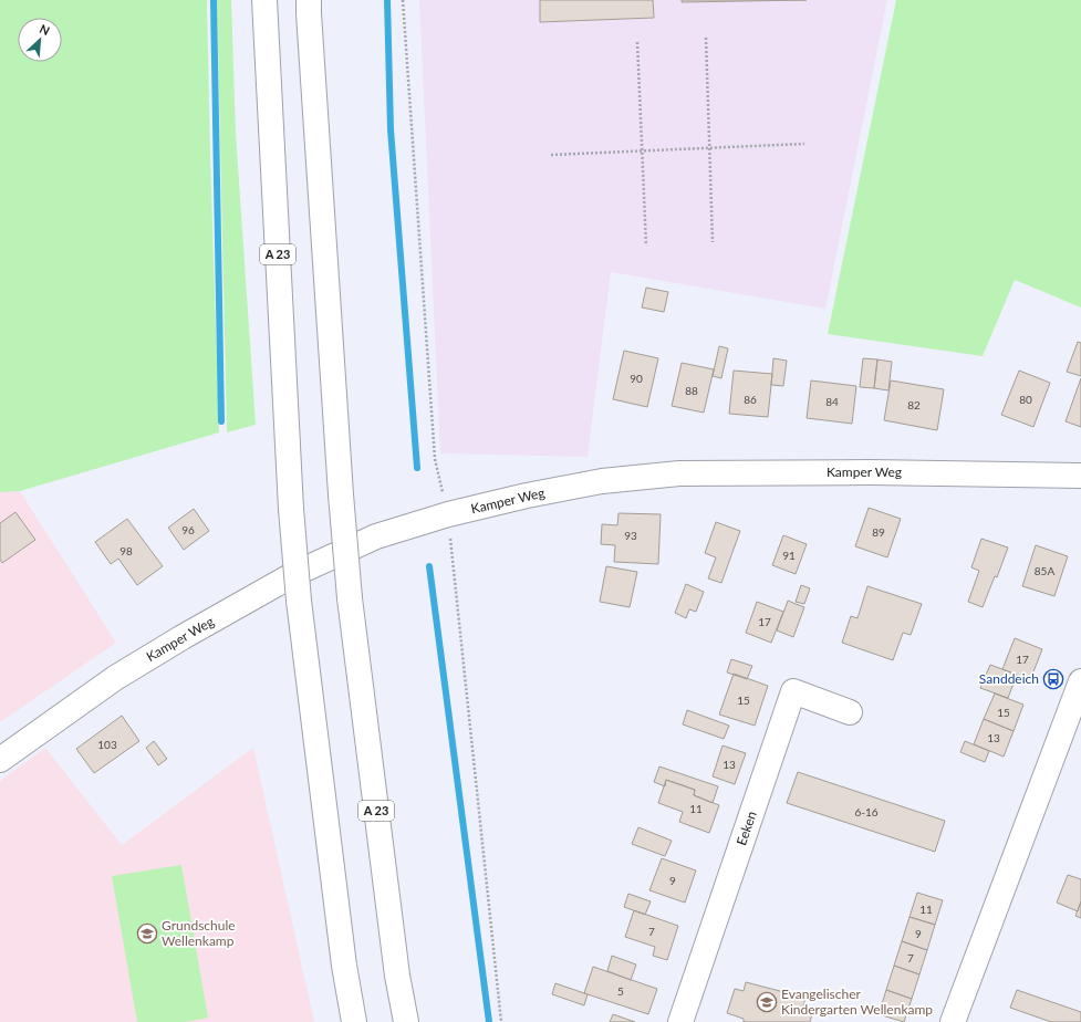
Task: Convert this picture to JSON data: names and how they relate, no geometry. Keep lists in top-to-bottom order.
{
  "streets": {
    "main road": ["A 23", "Kamper Weg", "Eeken"]
  },
  "places": {
    "bus stop": ["Sanddeich"],
    "school or university": ["Grundschule Wellenkamp", "Evangelischer Kindergarten Wellenkamp"]
  },
  "house_numbers": [
    "90",
    "88",
    "86",
    "80",
    "84",
    "82",
    "96",
    "89",
    "93",
    "98",
    "91",
    "85A",
    "17",
    "17",
    "15",
    "15",
    "13",
    "103",
    "13",
    "11",
    "6-16",
    "9",
    "11",
    "7",
    "9",
    "7",
    "5"
  ],
  "north": "top right"
}
